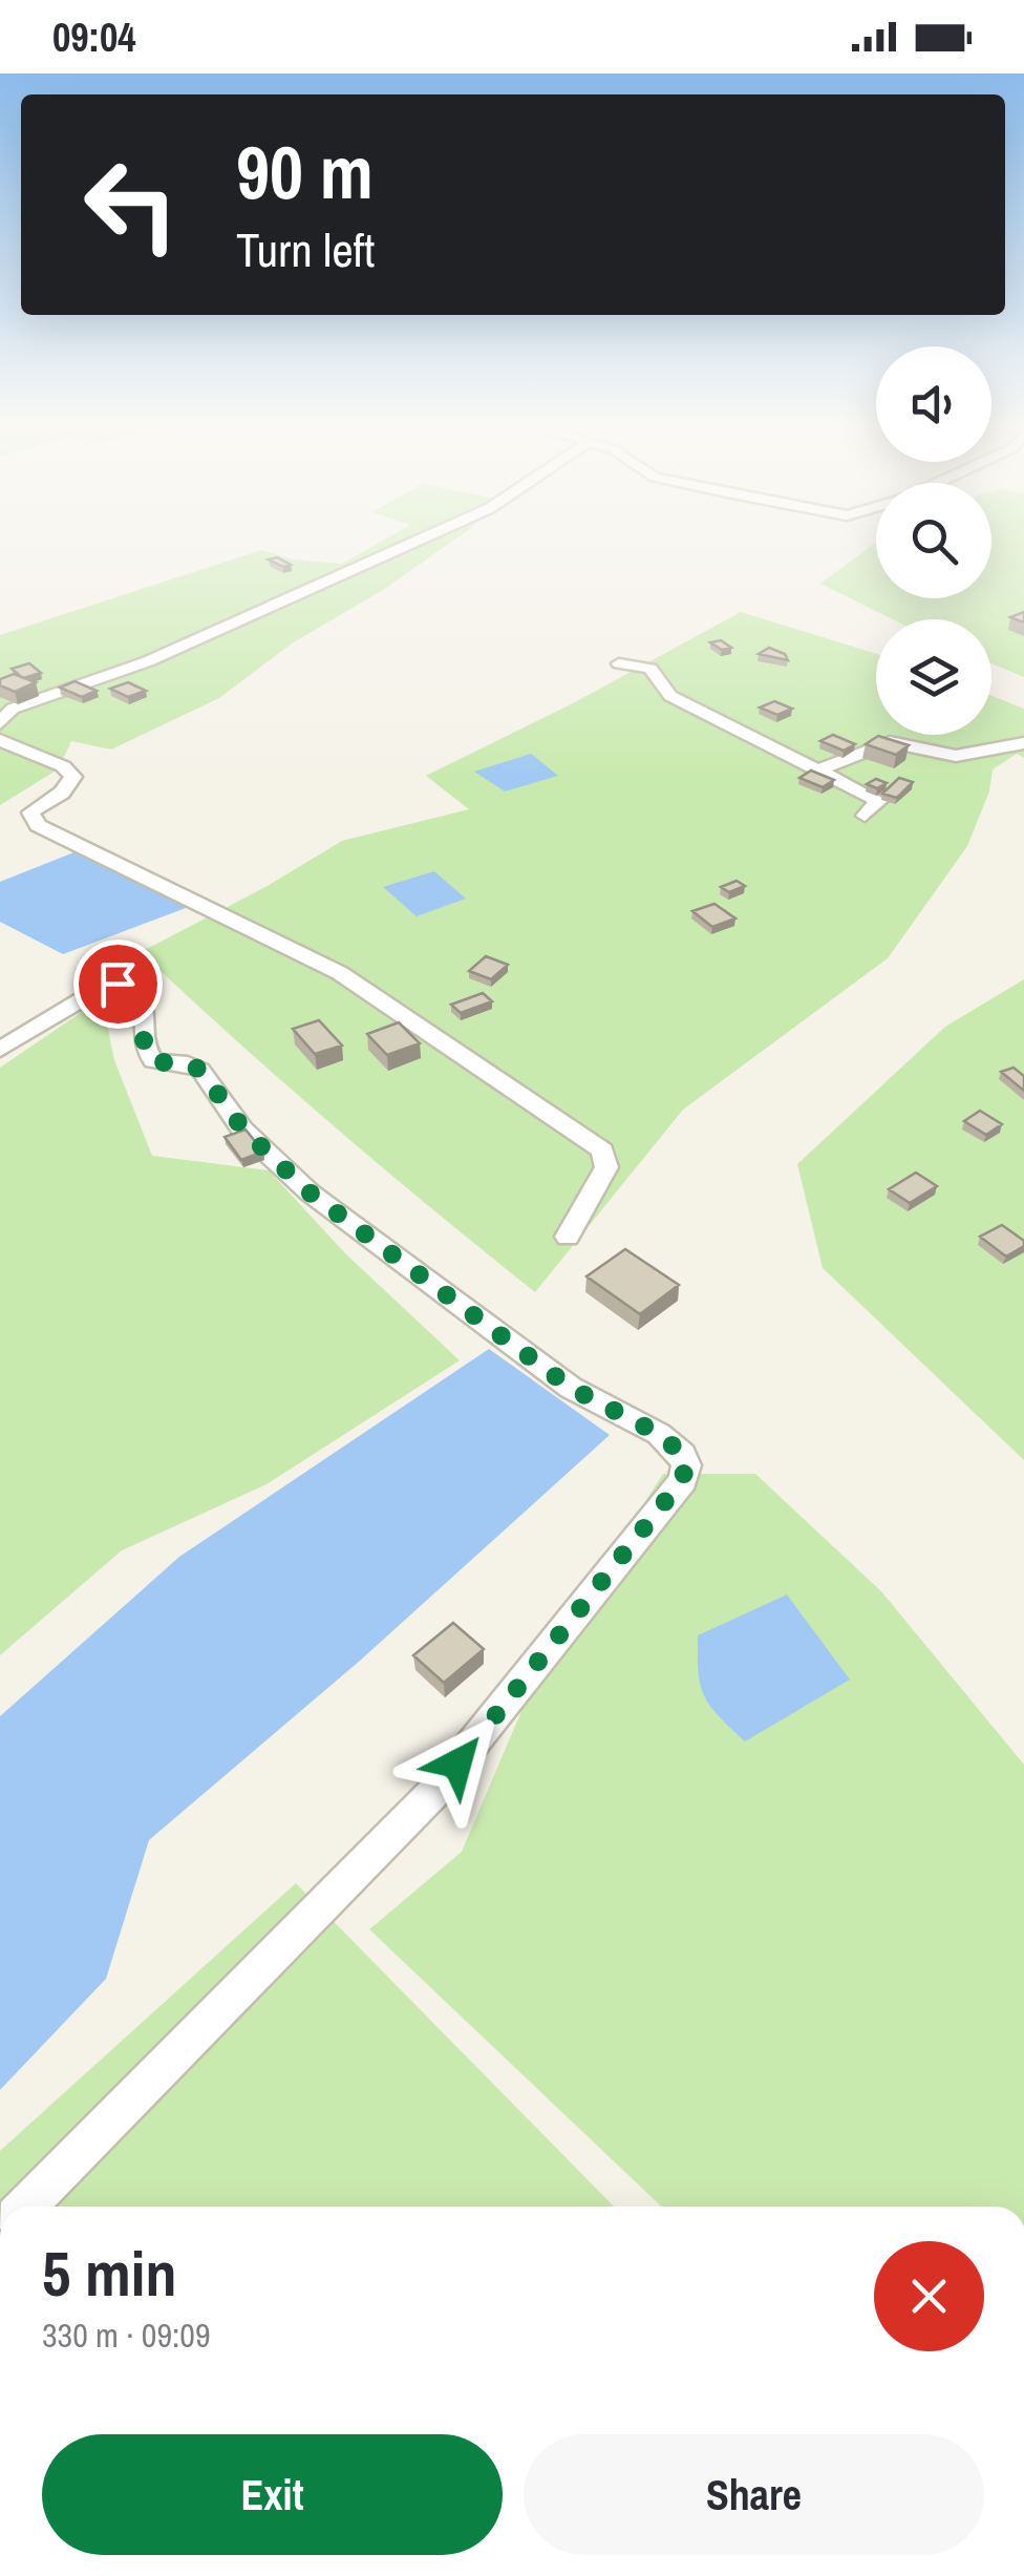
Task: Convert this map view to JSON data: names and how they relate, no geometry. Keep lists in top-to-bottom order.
{
  "page": {
    "status": "09:04",
    "turn": ["90 m", "Turn left"],
    "heading": ["5 min", "330 m · 09:09"],
    "buttons": ["Exit", "Share"]
  }
}
